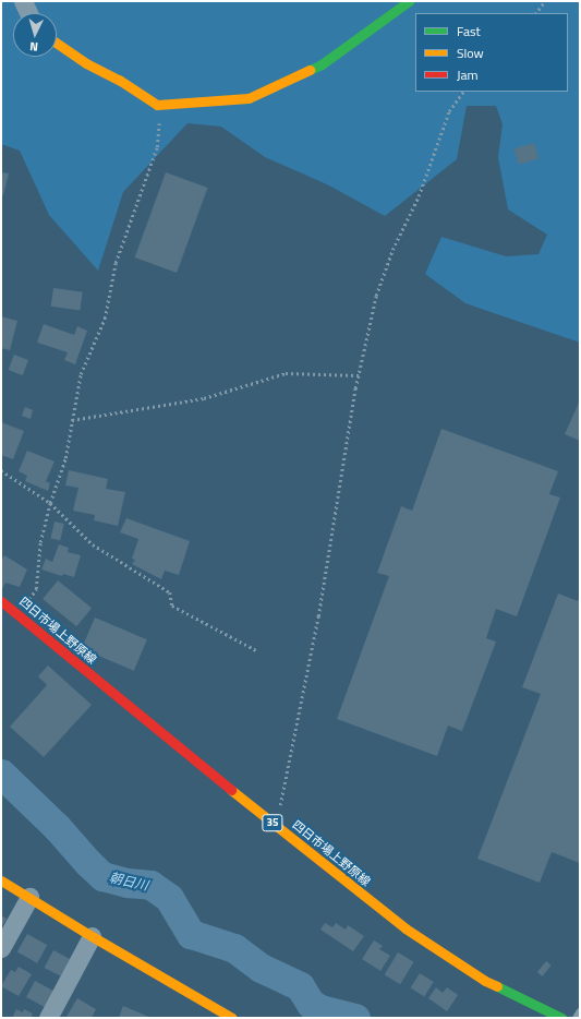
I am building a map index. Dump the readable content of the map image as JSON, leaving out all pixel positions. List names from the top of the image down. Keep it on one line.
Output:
{"streets":{"main road":["四日市場上野原線","35"]},"water":["朝日川"],"legend":["Fast","Slow","Jam"],"north":"bottom"}
